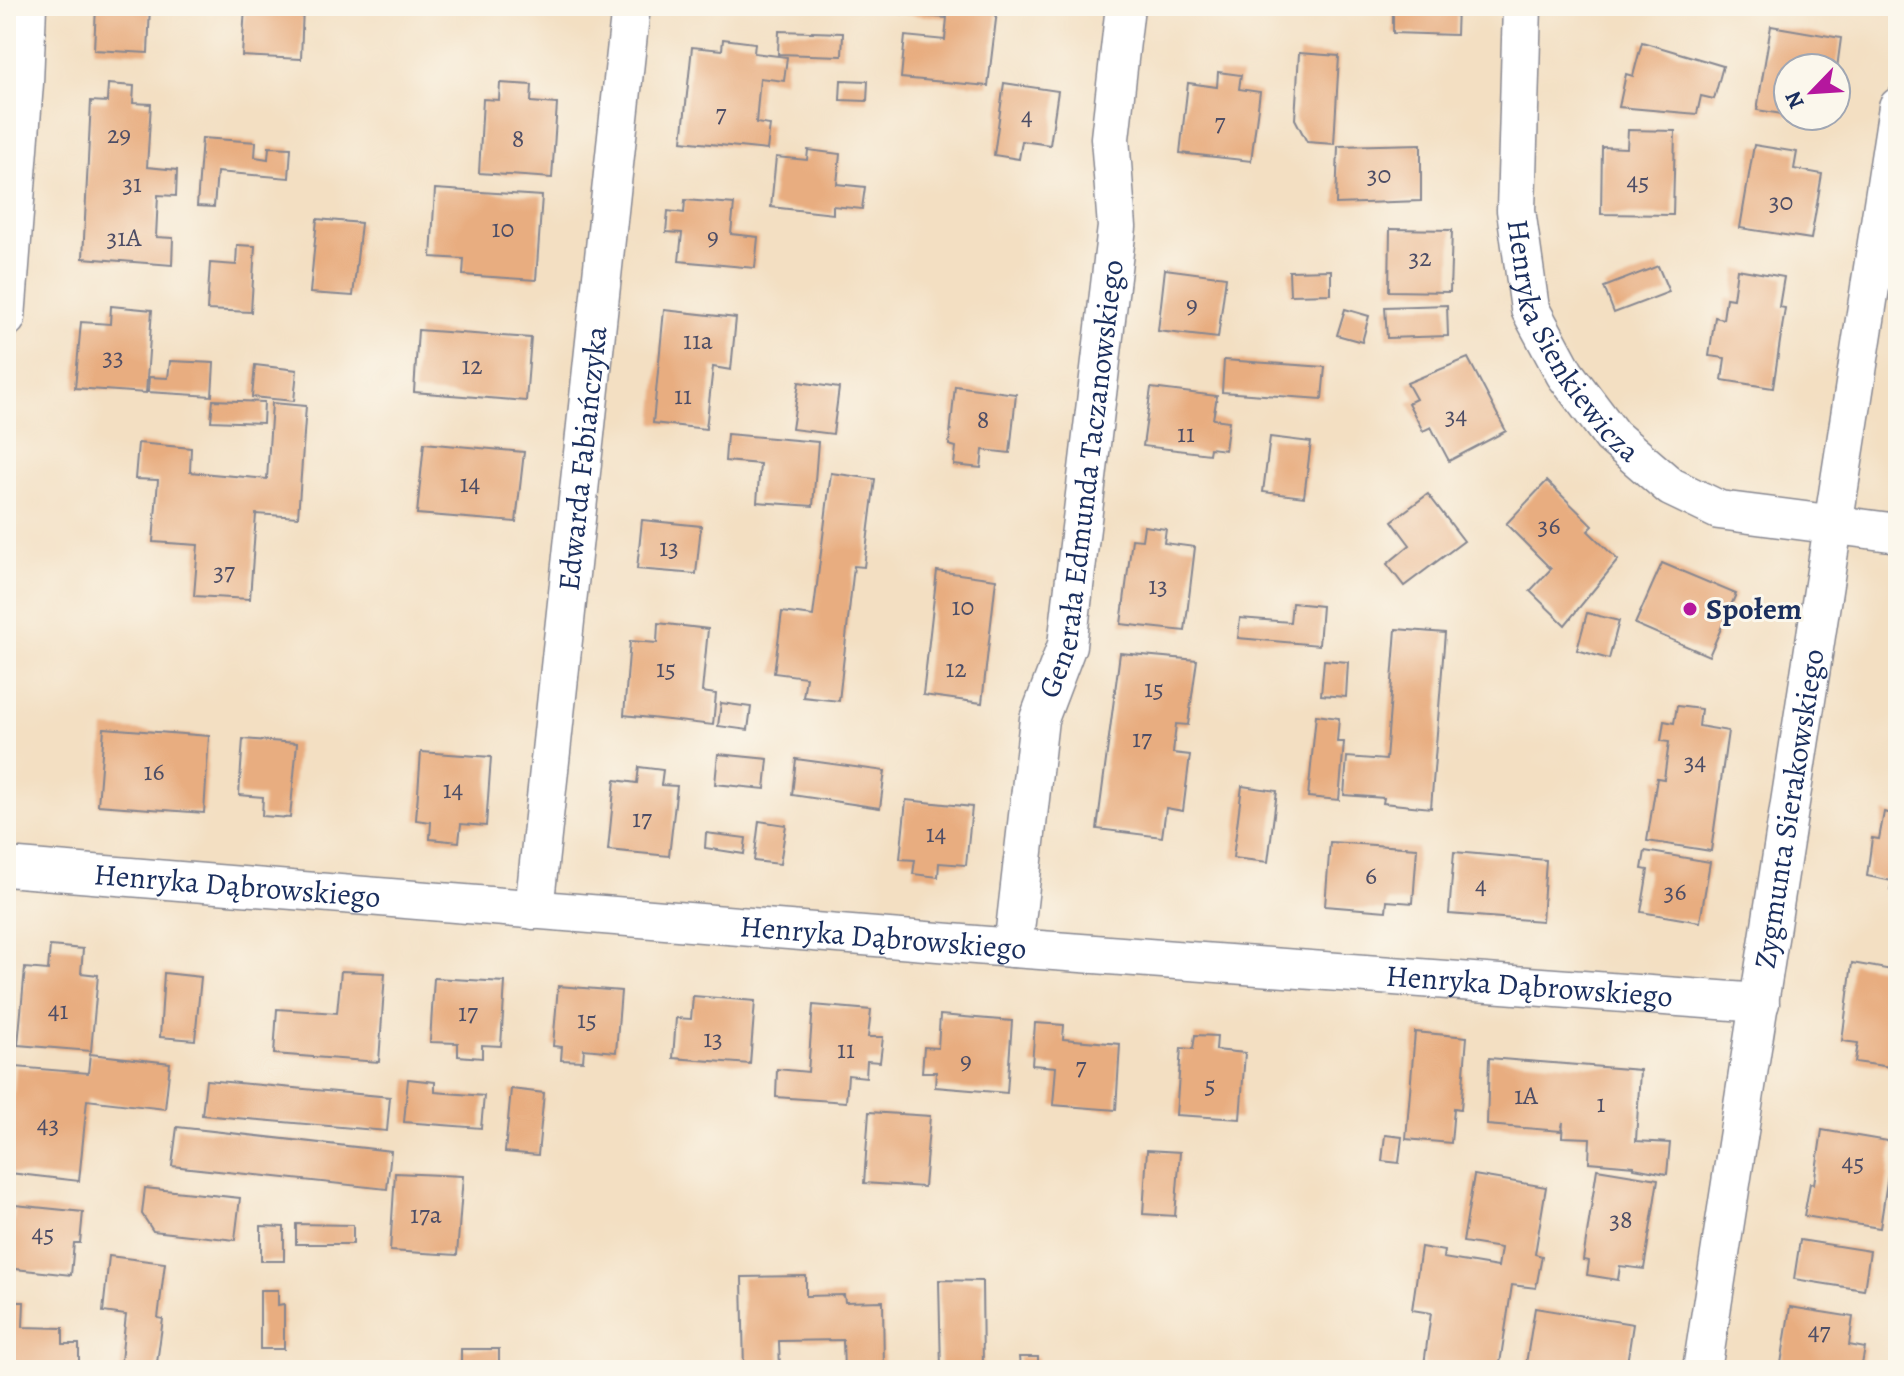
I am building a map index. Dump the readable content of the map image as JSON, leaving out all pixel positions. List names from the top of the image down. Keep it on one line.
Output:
{"streets":{"street":["Henryka Sienkiewicza","Edwarda Fabiańczyka","Generała Edmunda Taczanowskiego","Zygmunta Sierakowskiego","Henryka Dąbrowskiego"]},"crossings":[["Henryka Sienkiewicza","Zygmunta Sierakowskiego"],["Edwarda Fabiańczyka","Henryka Dąbrowskiego"],["Generała Edmunda Taczanowskiego","Henryka Dąbrowskiego"],["Zygmunta Sierakowskiego","Henryka Dąbrowskiego"]],"places":["Społem"],"house_numbers":["7","4","7","29","8","30","45","31","30","10","9","31A","32","9","11a","33","12","11","34","8","11","14","36","13","37","13","10","15","12","15","17","34","16","14","17","14","6","4","36","41","17","15","13","11","9","7","5","1A","1","43","45","17a","38","45","47"],"north":"bottom left"}
